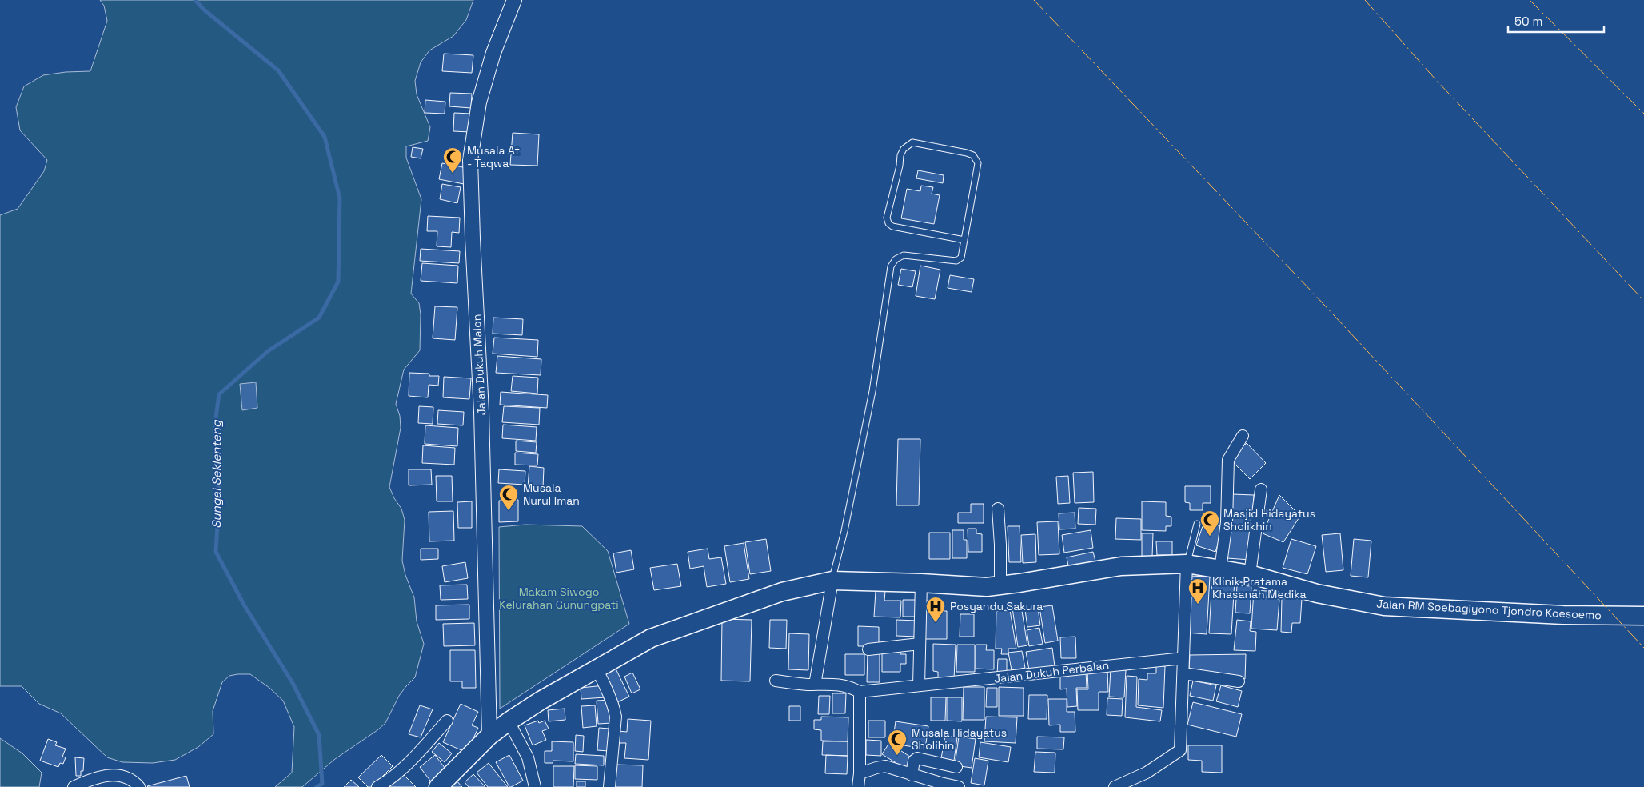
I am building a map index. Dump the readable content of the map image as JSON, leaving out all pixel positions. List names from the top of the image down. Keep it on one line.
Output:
{"streets":{"main road":["Jalan RM Soebagiyono Tjondro Koesoemo"],"street":["Jalan Dukuh Malon","Jalan Dukuh Perbalan"]},"crossings":[["Jalan Dukuh Malon","Jalan RM Soebagiyono Tjondro Koesoemo"]],"water":["Sungai Seklenteng"],"parks":["Makam Siwogo Kelurahan Gunungpati"],"places":{"mosque":["Musala At - Taqwa","Musala Nurul Iman","Masjid Hidayatus Sholikhin","Musala Hidayatus Sholihin"],"hospital":["Klinik Pratama Khasanah Medika","Posyandu Sakura"]},"scale_bar":"50 m"}
